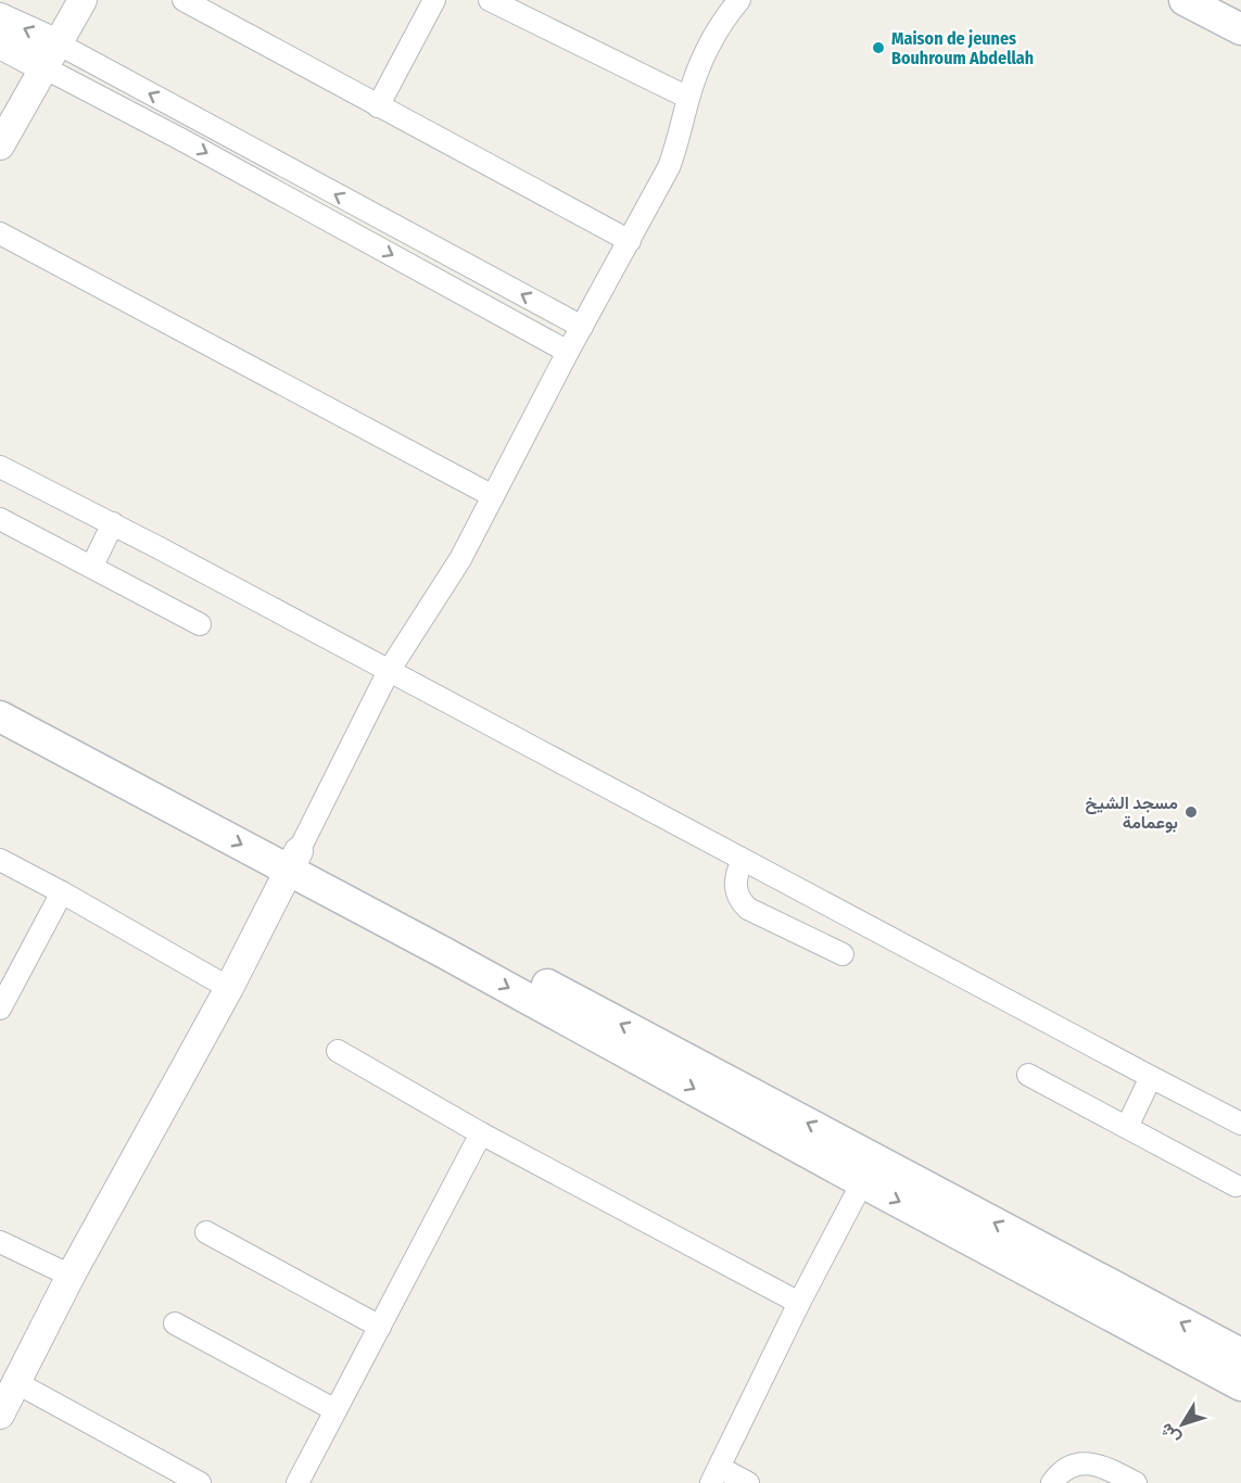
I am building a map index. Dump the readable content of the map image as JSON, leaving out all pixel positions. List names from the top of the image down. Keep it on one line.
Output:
{"places":["Maison de jeunes Bouhroum Abdellah","مسجد الشيخ بوعمامة"],"north":"bottom left"}
